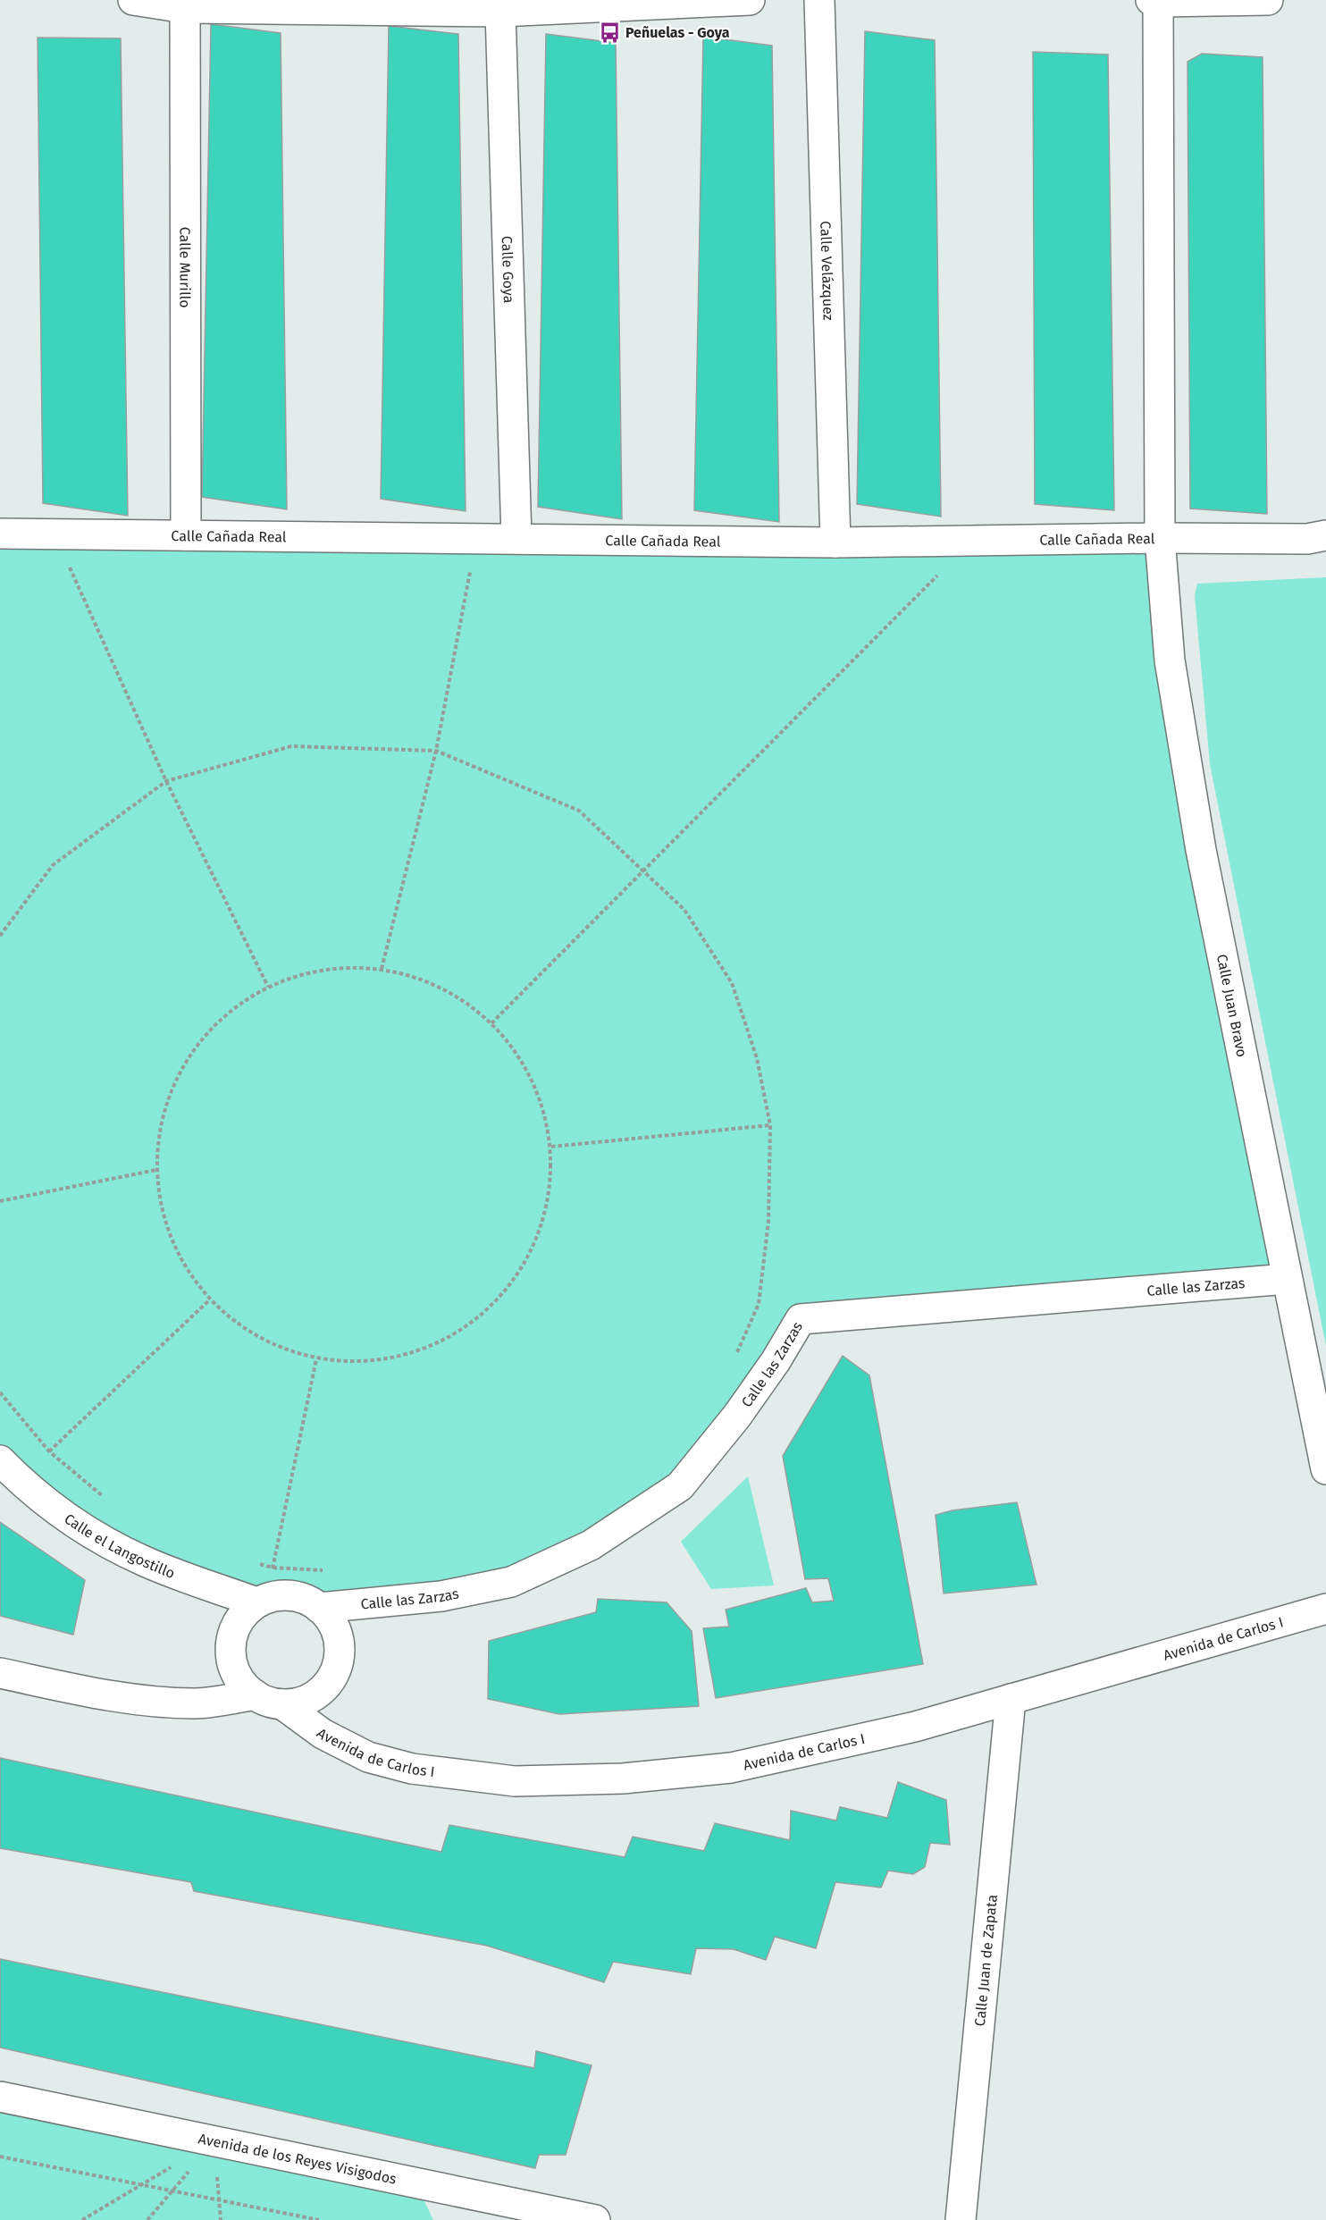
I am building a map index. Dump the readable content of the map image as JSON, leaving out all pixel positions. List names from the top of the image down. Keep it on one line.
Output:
{"streets":{"street":["Calle Murillo","Calle Goya","Calle Velázquez","Calle Cañada Real","Calle Juan Bravo","Calle las Zarzas","Calle el Langostillo","Avenida de Carlos I","Calle Juan de Zapata","Avenida de los Reyes Visigodos"]},"crossings":[["Calle Murillo","Calle Cañada Real"],["Calle Goya","Calle Cañada Real"],["Calle Velázquez","Calle Cañada Real"],["Calle Cañada Real","Calle Juan Bravo"],["Calle Juan Bravo","Calle las Zarzas"],["Calle las Zarzas","Calle el Langostillo"],["Calle las Zarzas","Avenida de Carlos I"],["Calle el Langostillo","Avenida de Carlos I"],["Avenida de Carlos I","Calle Juan de Zapata"]],"places":{"bus stop":["Peñuelas - Goya"]}}
